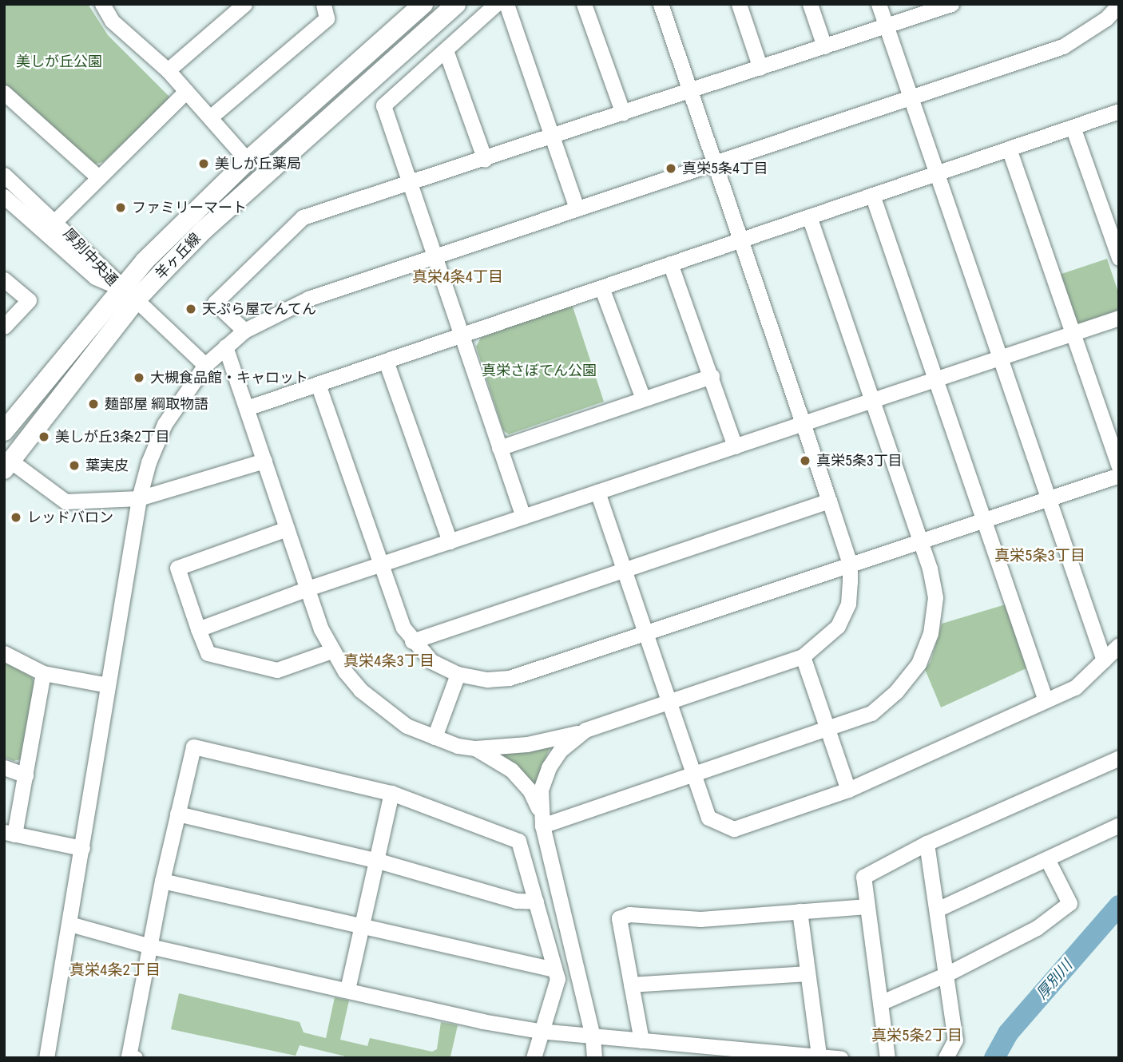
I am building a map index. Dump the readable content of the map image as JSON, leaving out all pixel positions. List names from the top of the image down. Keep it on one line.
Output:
{"streets":{"main road":["羊ヶ丘線"],"street":["厚別中央通"]},"crossings":[["羊ヶ丘線","厚別中央通"]],"districts":["真栄4条4丁目","真栄5条3丁目","真栄4条3丁目","真栄4条2丁目","真栄5条2丁目"],"water":["厚別川"],"parks":["美しが丘公園","真栄さぼてん公園"],"places":["美しが丘薬局","真栄5条4丁目","ファミリーマート","天ぷら屋てんてん","大槻食品館・キャロット","麺部屋 綱取物語","美しが丘3条2丁目","真栄5条3丁目","葉実皮","レッドバロン"]}
